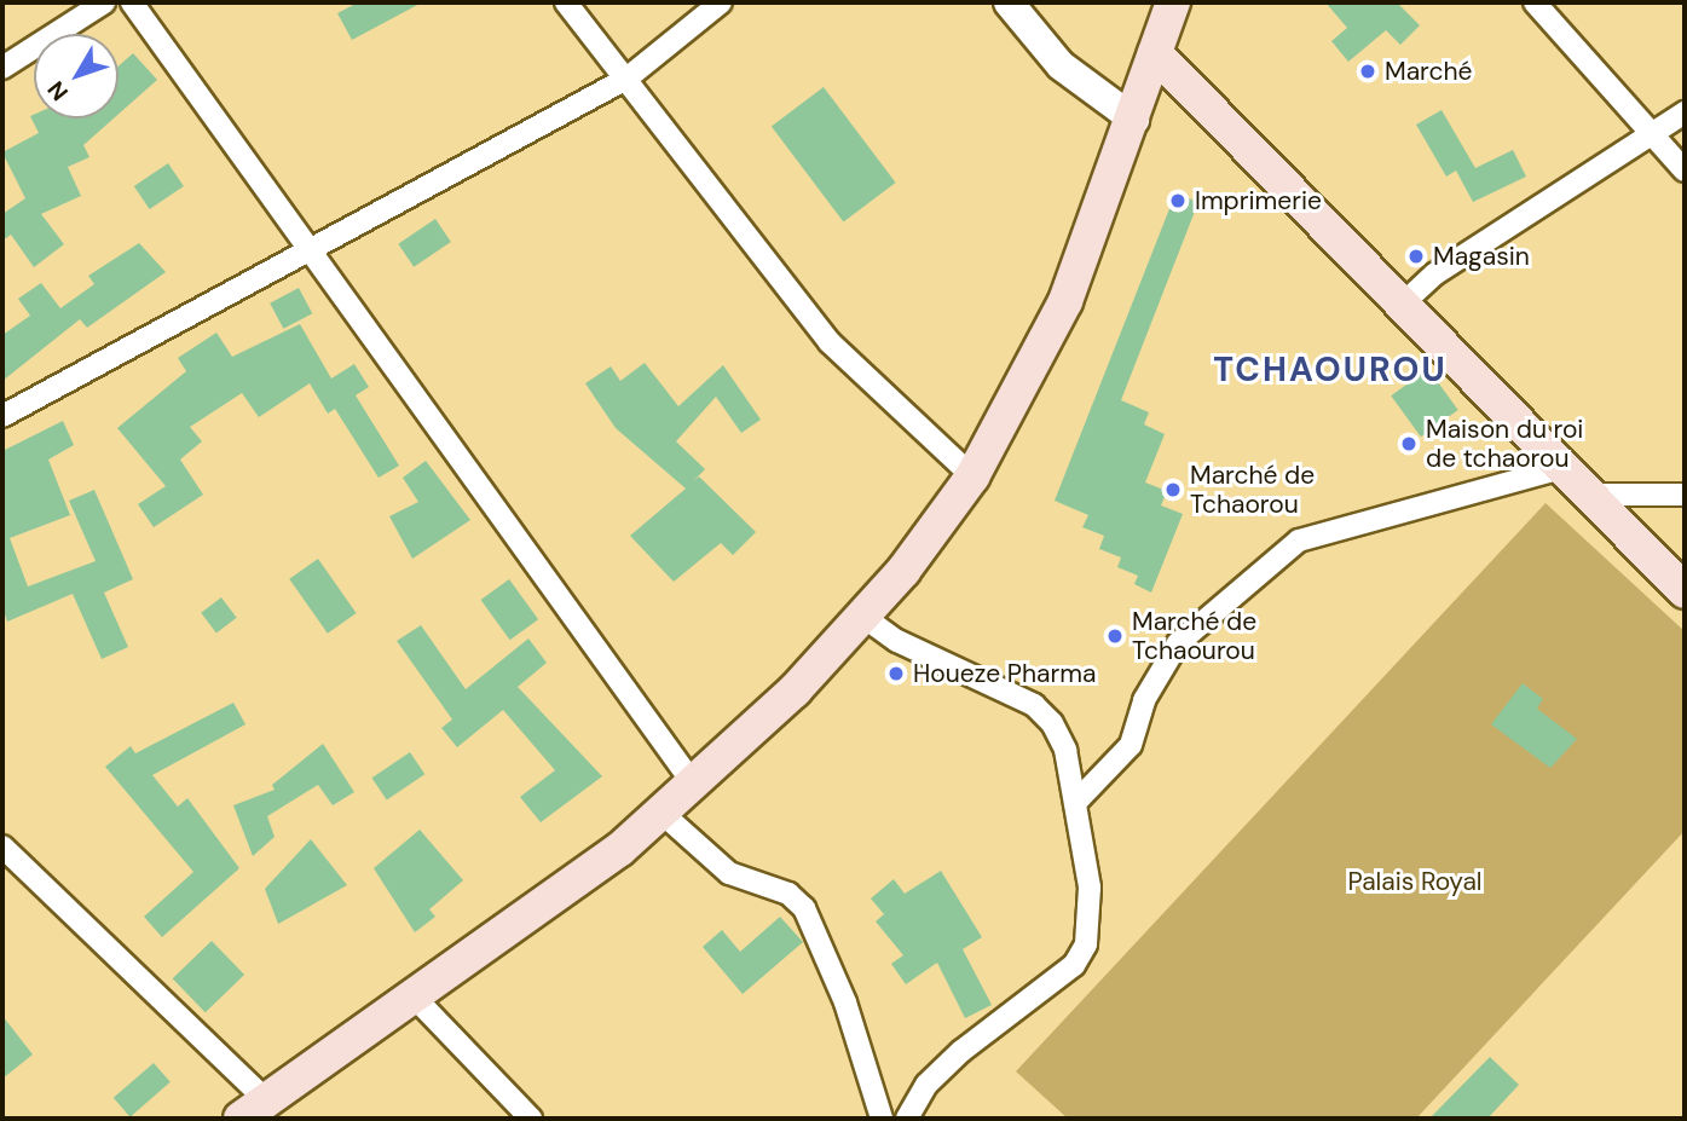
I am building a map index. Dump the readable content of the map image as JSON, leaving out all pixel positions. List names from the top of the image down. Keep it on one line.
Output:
{"districts":["TCHAOUROU"],"parks":["Palais Royal"],"places":["Marché","Imprimerie","Magasin","Maison du roi de tchaorou","Marché de Tchaorou","Marché de Tchaourou","Houeze Pharma"],"north":"bottom left"}
